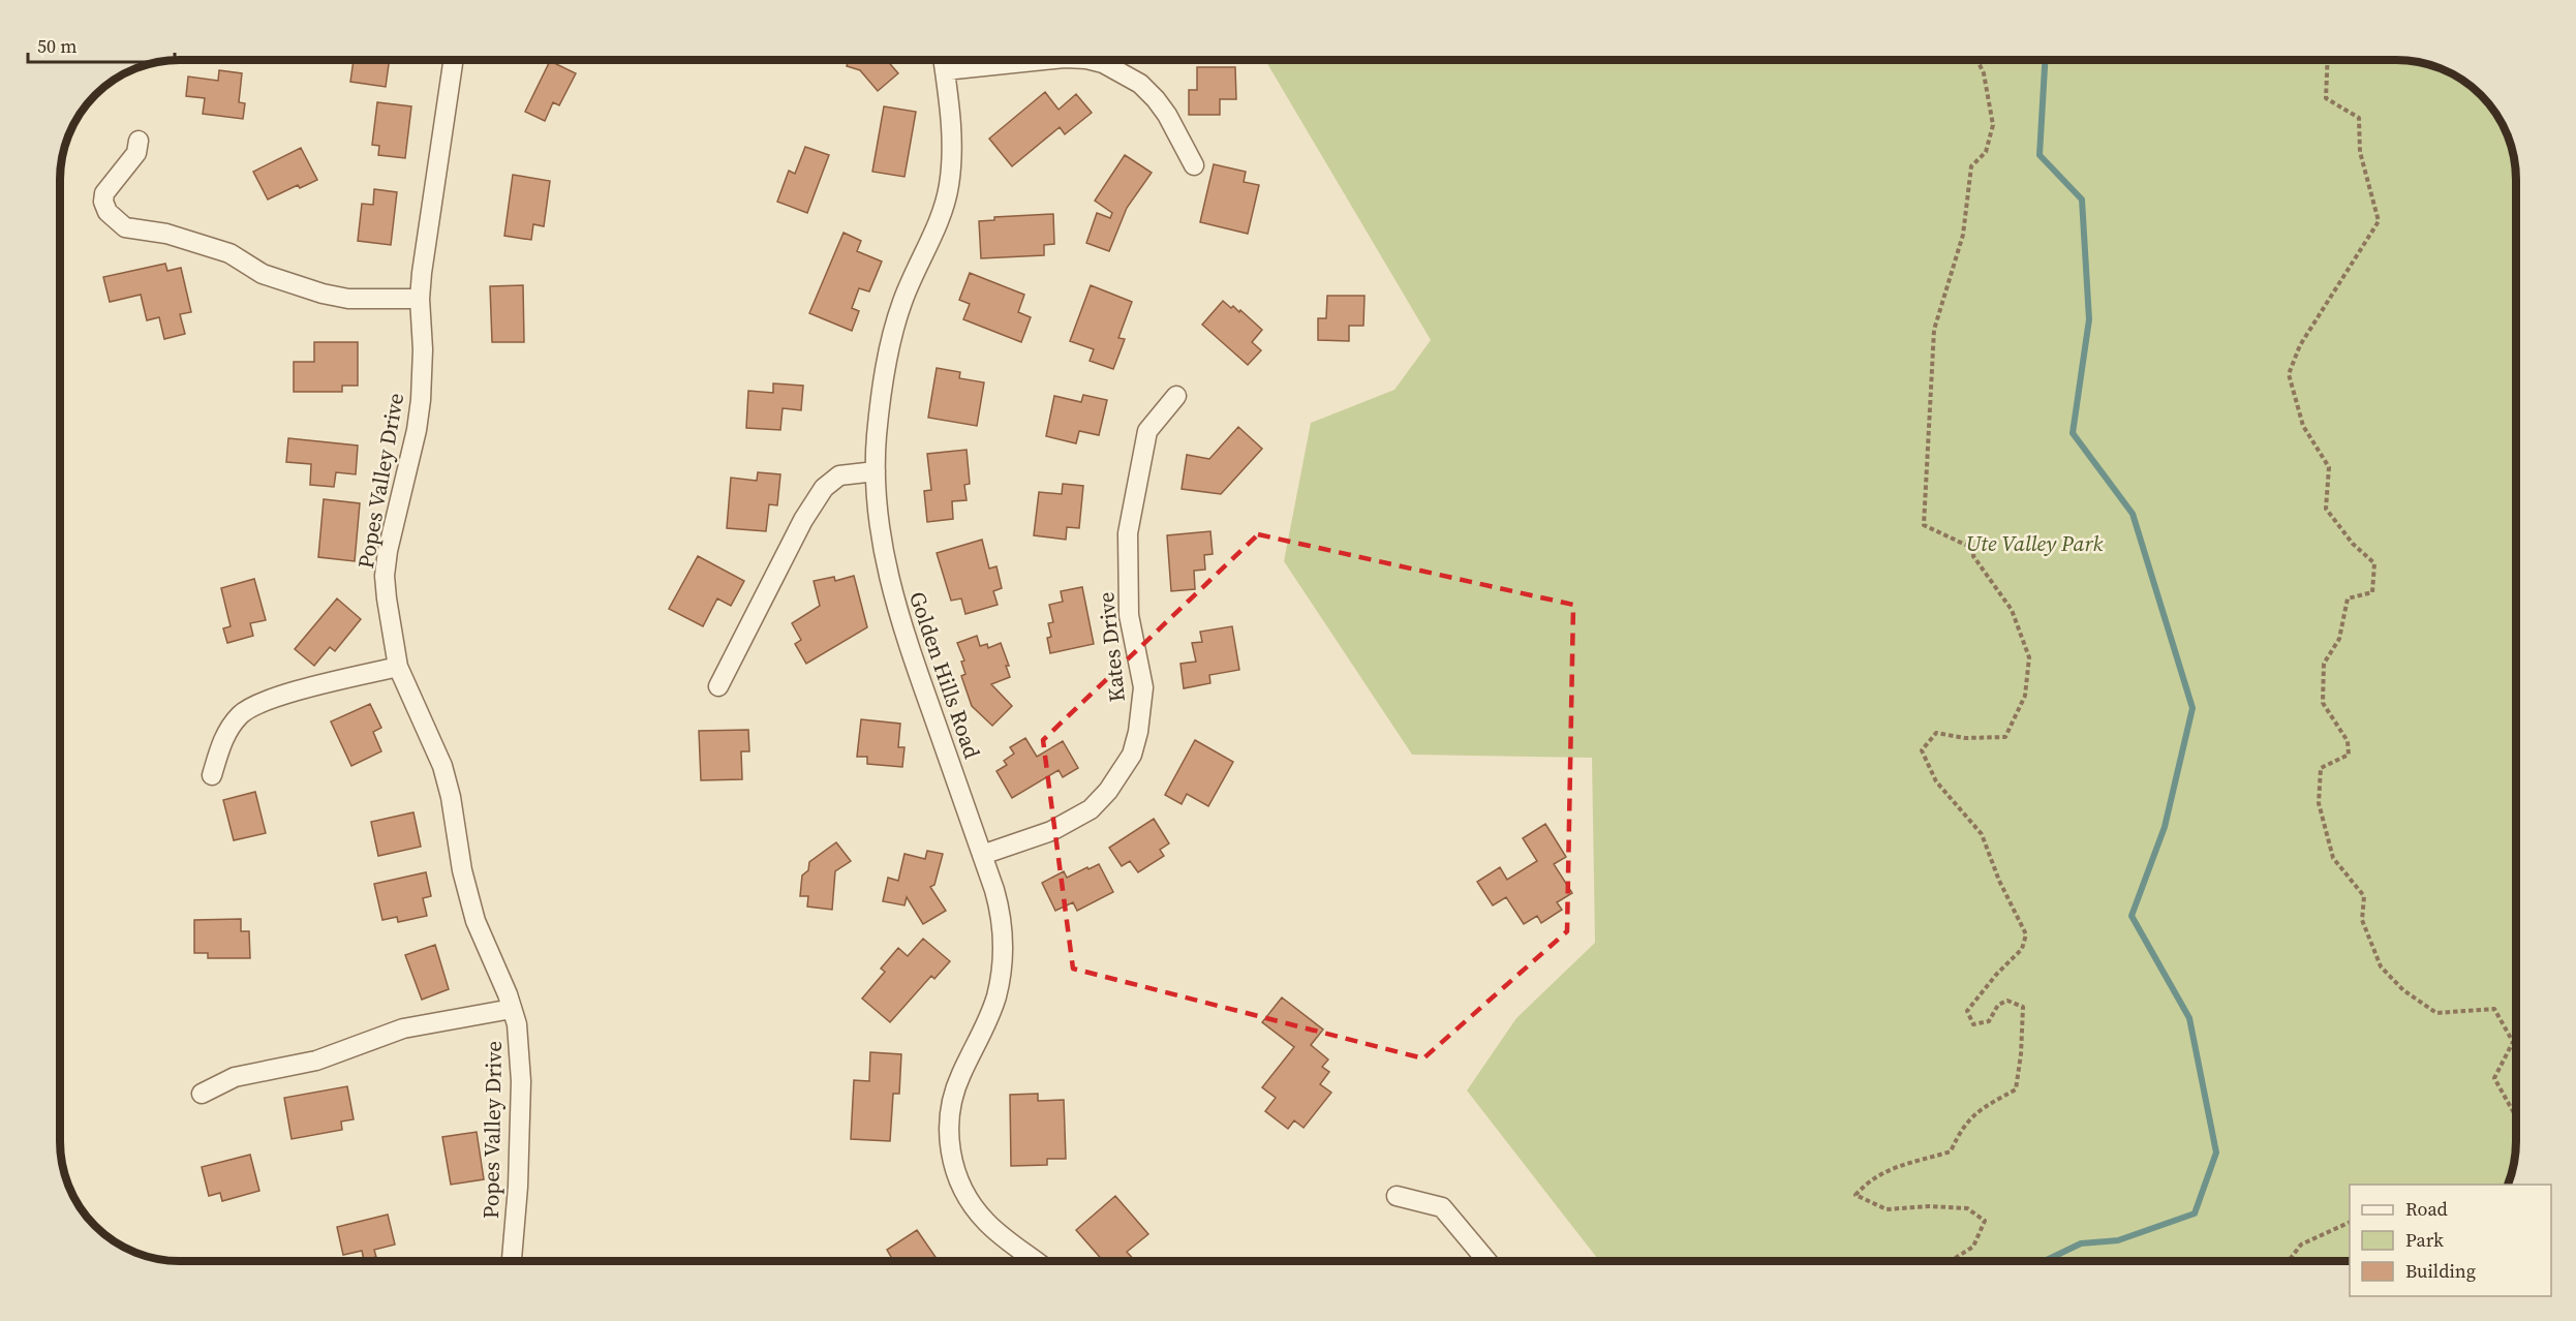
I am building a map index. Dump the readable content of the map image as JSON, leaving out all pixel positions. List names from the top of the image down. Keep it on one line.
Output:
{"streets":{"street":["Popes Valley Drive","Kates Drive","Golden Hills Road"]},"crossings":[["Kates Drive","Golden Hills Road"]],"parks":["Ute Valley Park"],"legend":["Road","Park","Building"],"scale_bar":"50 m"}
